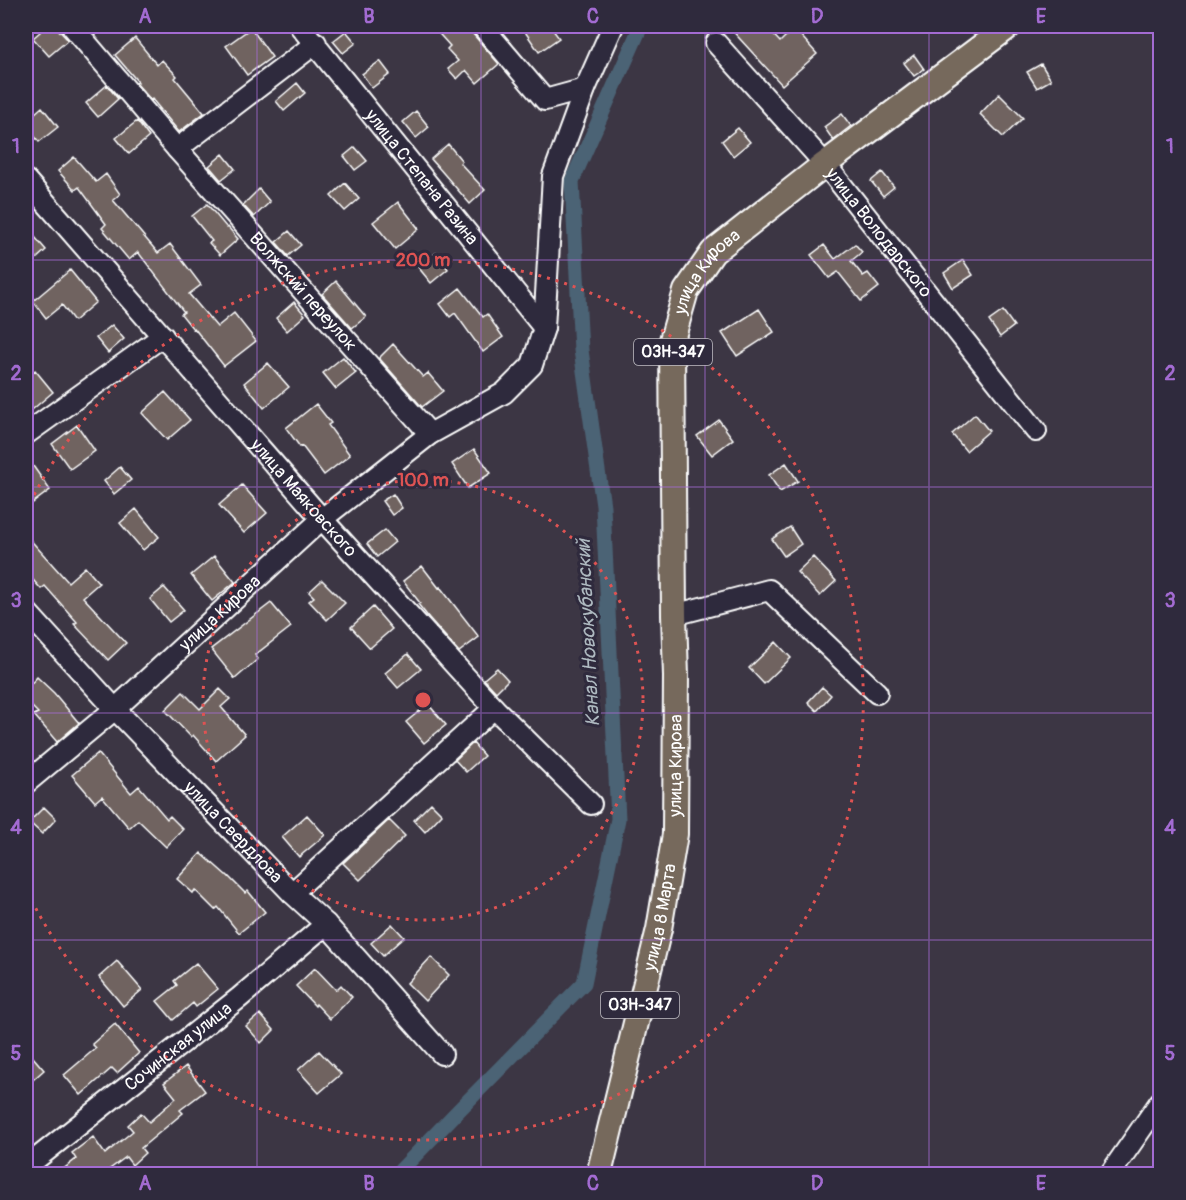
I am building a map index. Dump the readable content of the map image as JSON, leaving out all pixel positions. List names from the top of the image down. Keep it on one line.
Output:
{"streets":{"main road":["улица Кирова","03Н-347","улица 8 Марта"],"street":["улица Степана Разина","улица Володарского","Волжский переулок","улица Маяковского","улица Свердлова","Сочинская улица"]},"crossings":[["улица Степана Разина","улица Кирова"],["улица Володарского","улица Кирова"],["улица Кирова","Волжский переулок"],["улица Кирова","улица Маяковского"],["улица Кирова","улица Свердлова"],["улица Кирова","улица 8 Марта"],["улица Свердлова","Сочинская улица"]],"water":["Канал Новокубанский"],"grid":{"columns":["A","B","C","D","E"],"rows":["1","2","3","4","5"]},"rings":["200 m","100 m"]}
